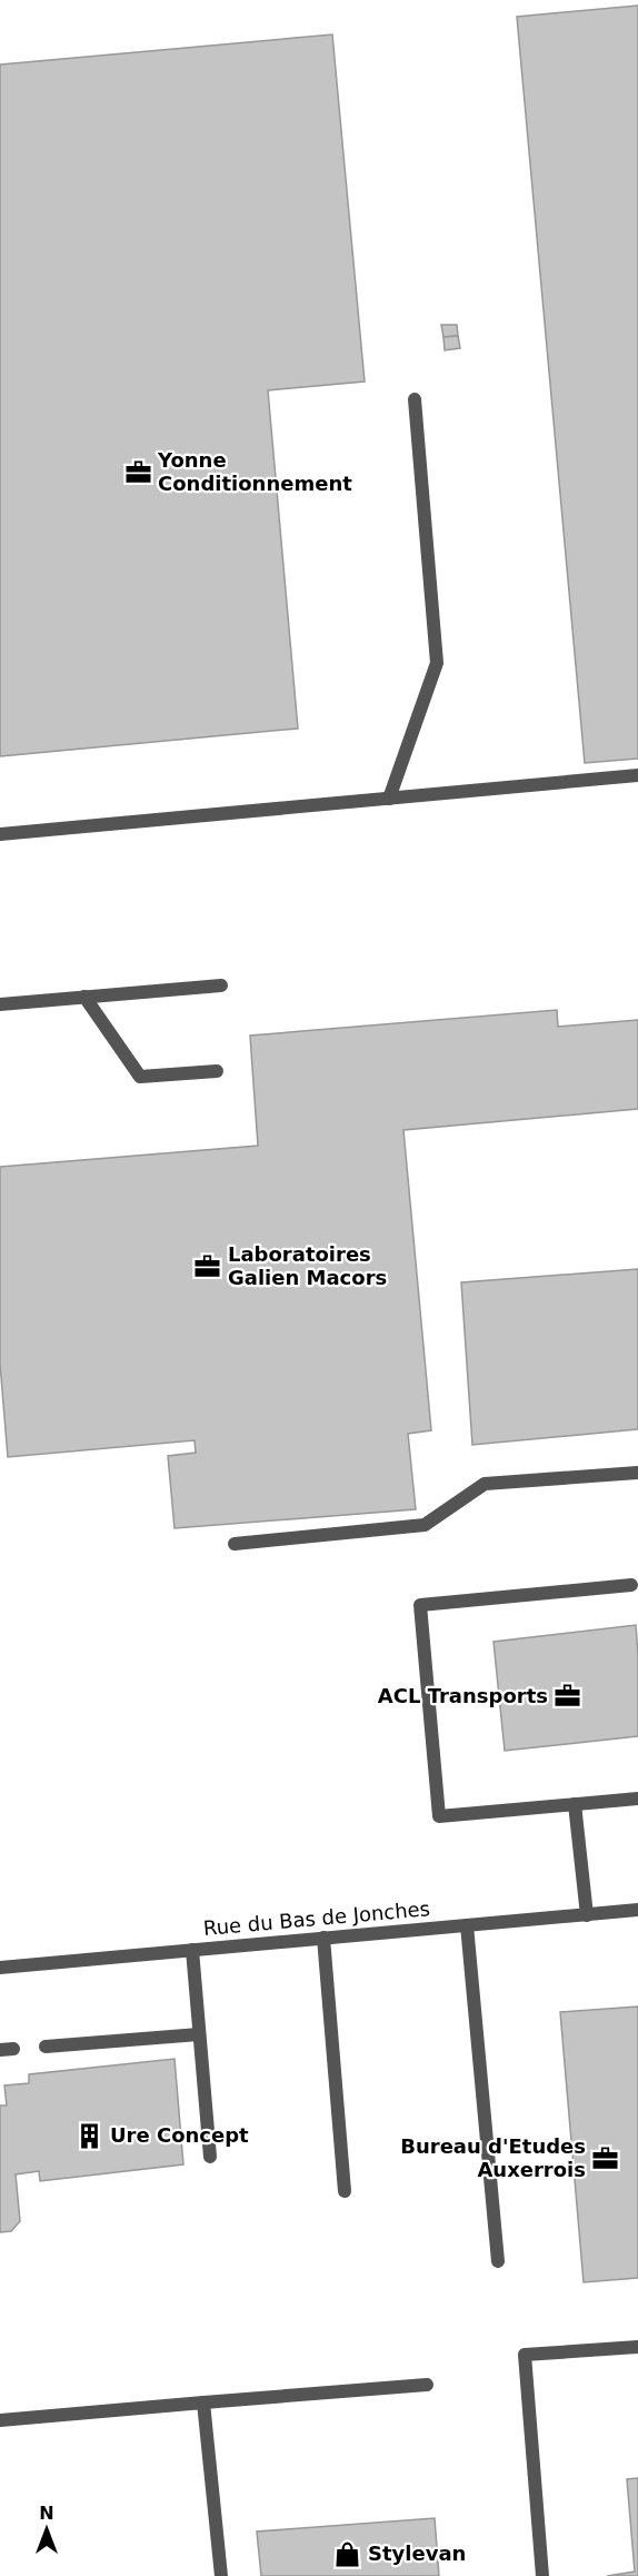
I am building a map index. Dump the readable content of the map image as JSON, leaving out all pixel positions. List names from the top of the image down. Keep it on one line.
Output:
{"streets":{"street":["Rue du Bas de Jonches"]},"places":{"office":["Yonne Conditionnement","Laboratoires Galien Macors","ACL Transports","Bureau d'Etudes Auxerrois"],"building":["Ure Concept"],"shop":["Stylevan"]},"north":"top"}
